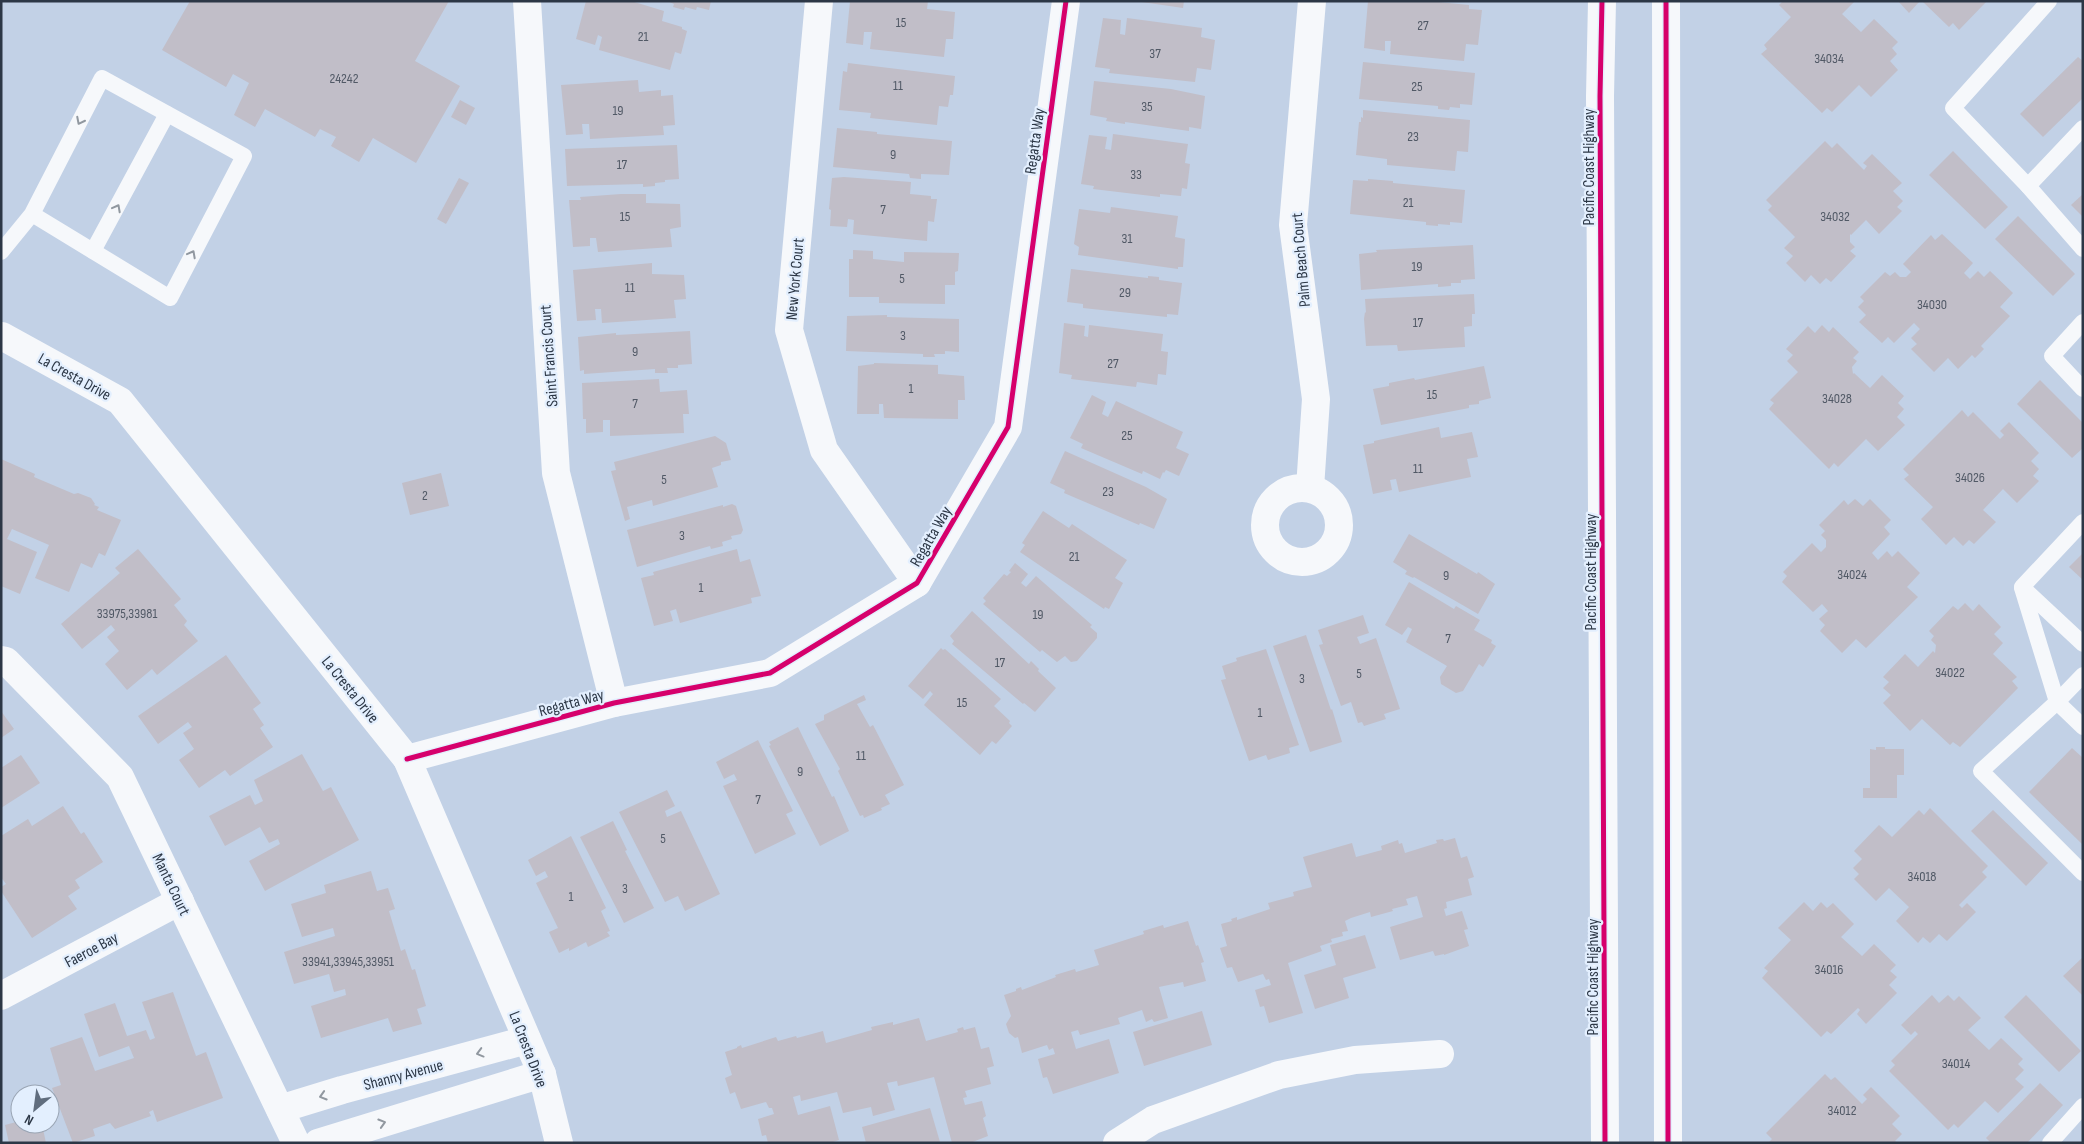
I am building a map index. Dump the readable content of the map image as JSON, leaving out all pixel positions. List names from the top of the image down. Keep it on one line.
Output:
{"streets":{"main road":["Regatta Way","Pacific Coast Highway","Palm Beach Court","New York Court","Saint Francis Court","La Cresta Drive","Manta Court","Faeroe Bay","Shanny Avenue"]},"crossings":[["Regatta Way","New York Court"],["Regatta Way","Saint Francis Court"],["Regatta Way","La Cresta Drive"],["La Cresta Drive","Shanny Avenue"],["Manta Court","Faeroe Bay"],["Manta Court","Shanny Avenue"]],"house_numbers":["15","27","21","37","34034","24242","11","25","35","19","23","9","17","33","21","7","15","34032","31","19","5","11","29","34030","17","3","9","27","1","15","34028","7","25","11","34026","5","23","2","3","21","34024","9","1","33975,33981","19","7","17","34022","5","3","15","1","11","9","7","5","34018","3","1","33941,33945,33951","34016","34014","34012"],"north":"bottom left"}
